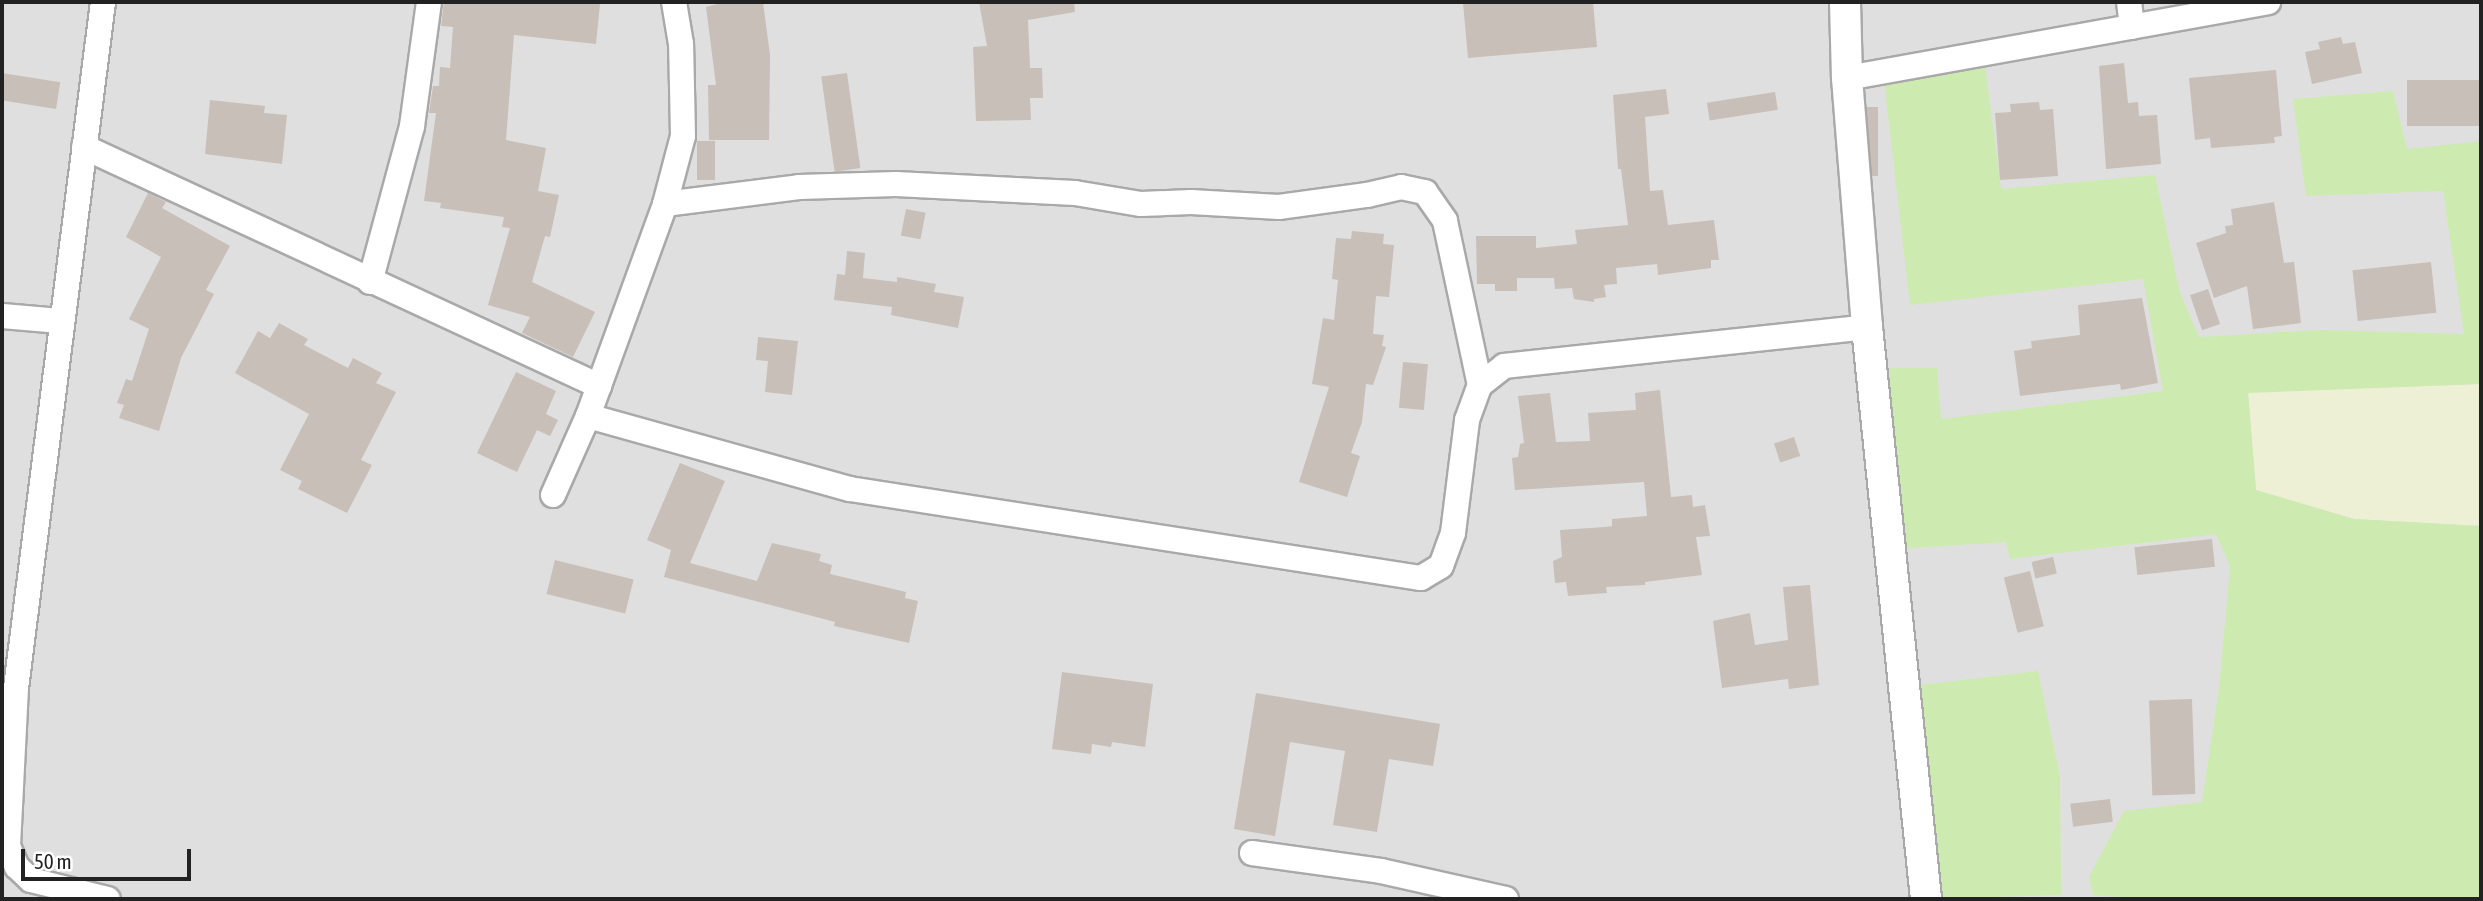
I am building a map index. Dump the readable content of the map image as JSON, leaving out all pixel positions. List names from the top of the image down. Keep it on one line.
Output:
{"scale_bar":"50 m"}
